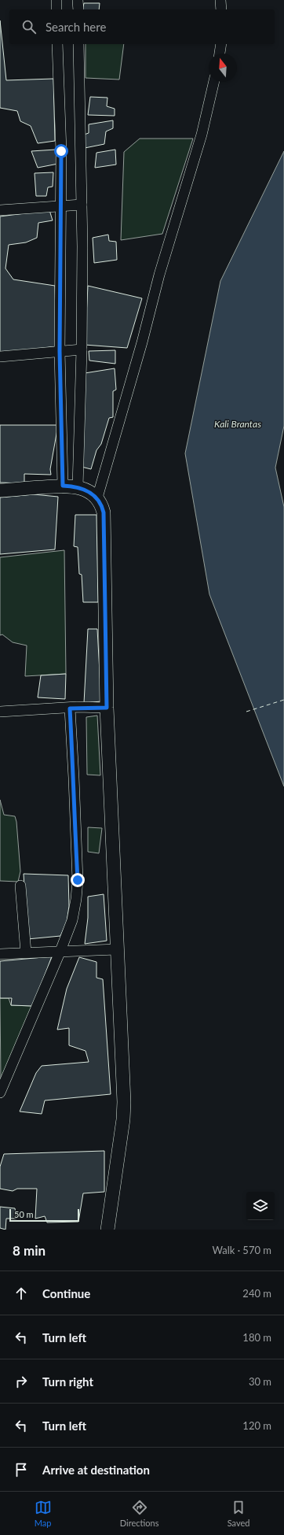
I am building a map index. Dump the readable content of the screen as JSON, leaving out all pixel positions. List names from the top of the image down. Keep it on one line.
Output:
{"water":["Kali Brantas"],"scale_bar":"50 m","north":"top","page":{"search":"Search here","scale":"50 m","heading":["8 min","Walk · 570 m"],"list":[["Continue","240 m"],["Turn left","180 m"],["Turn right","30 m"],["Turn left","120 m"],"Arrive at destination"],"nav":["Map","Directions","Saved"]}}
